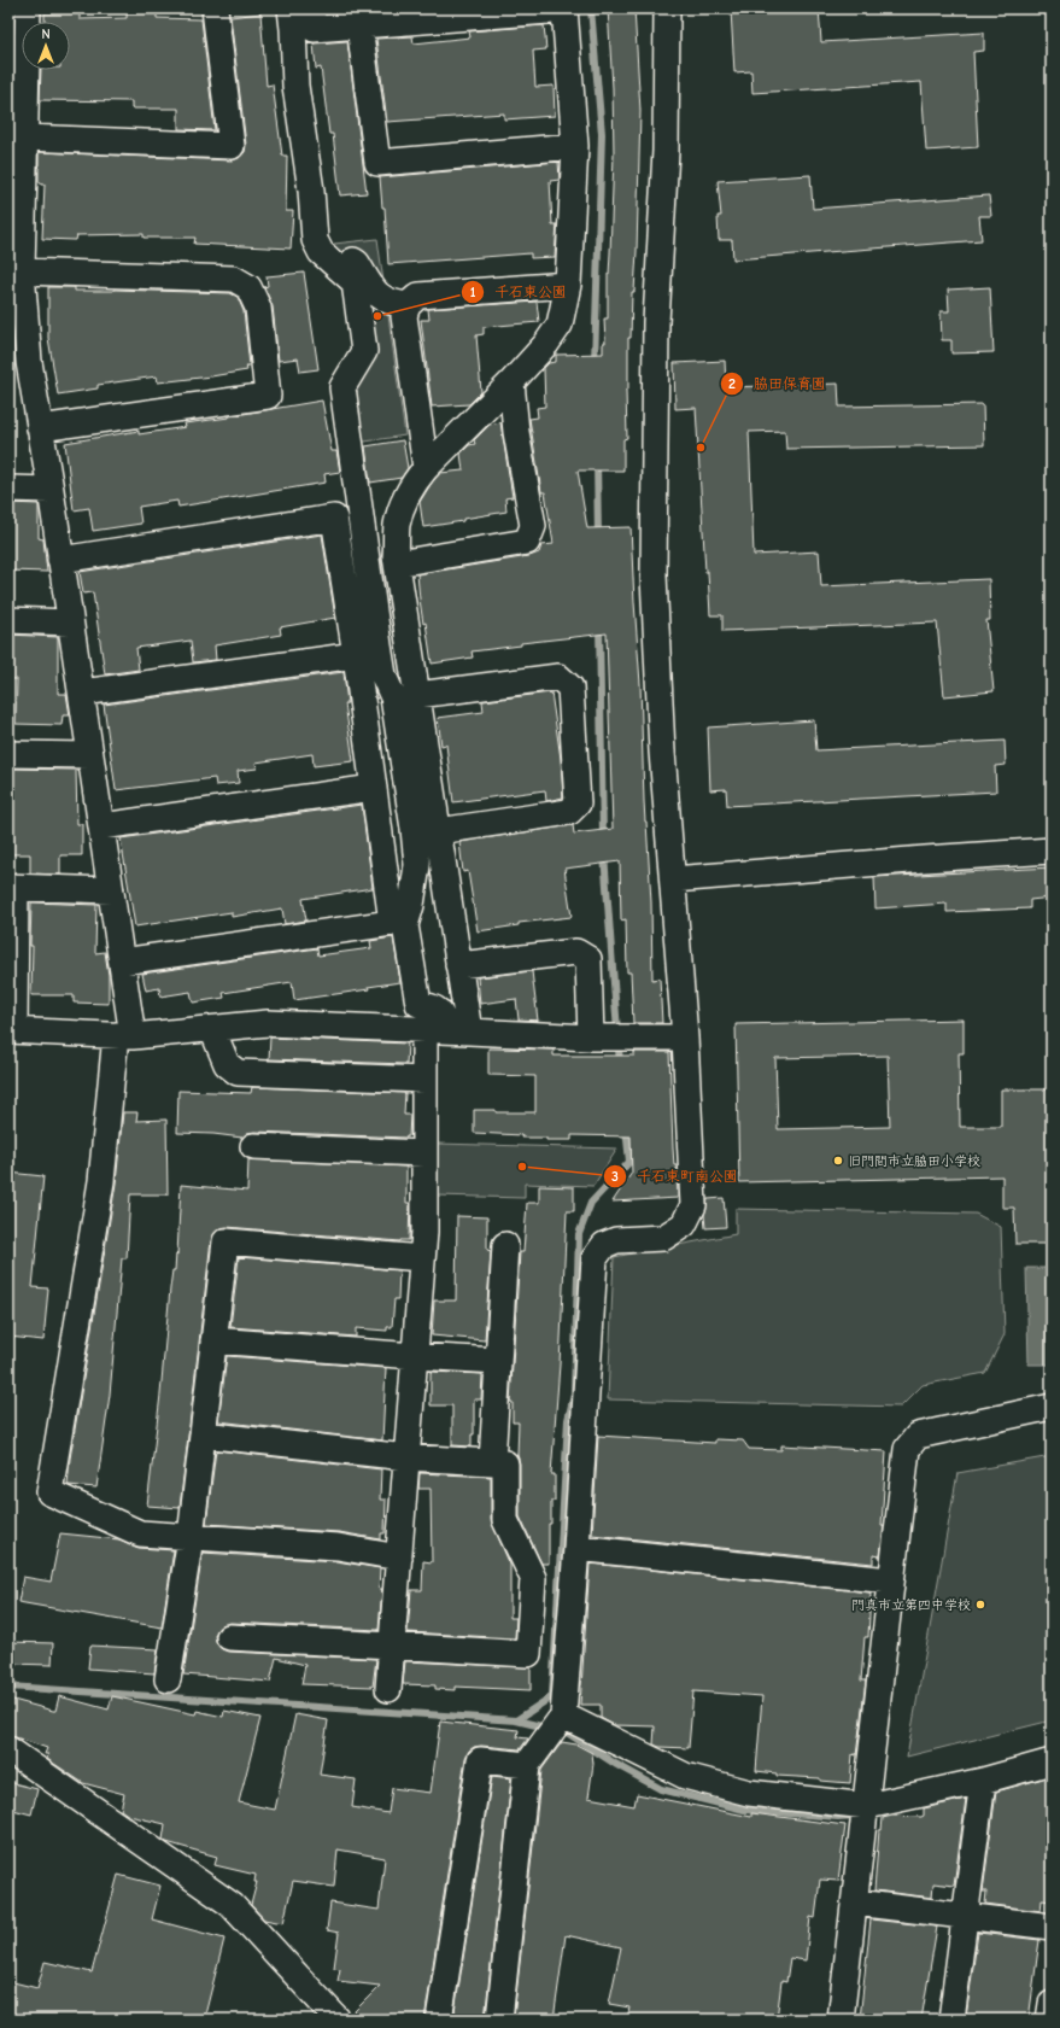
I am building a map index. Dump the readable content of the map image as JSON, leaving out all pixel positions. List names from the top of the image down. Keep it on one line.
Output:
{"places":["千石東公園","脇田保育園","旧門間市立脇田小学校","千石東町南公園","門真市立第四中学校"],"north":"top"}
